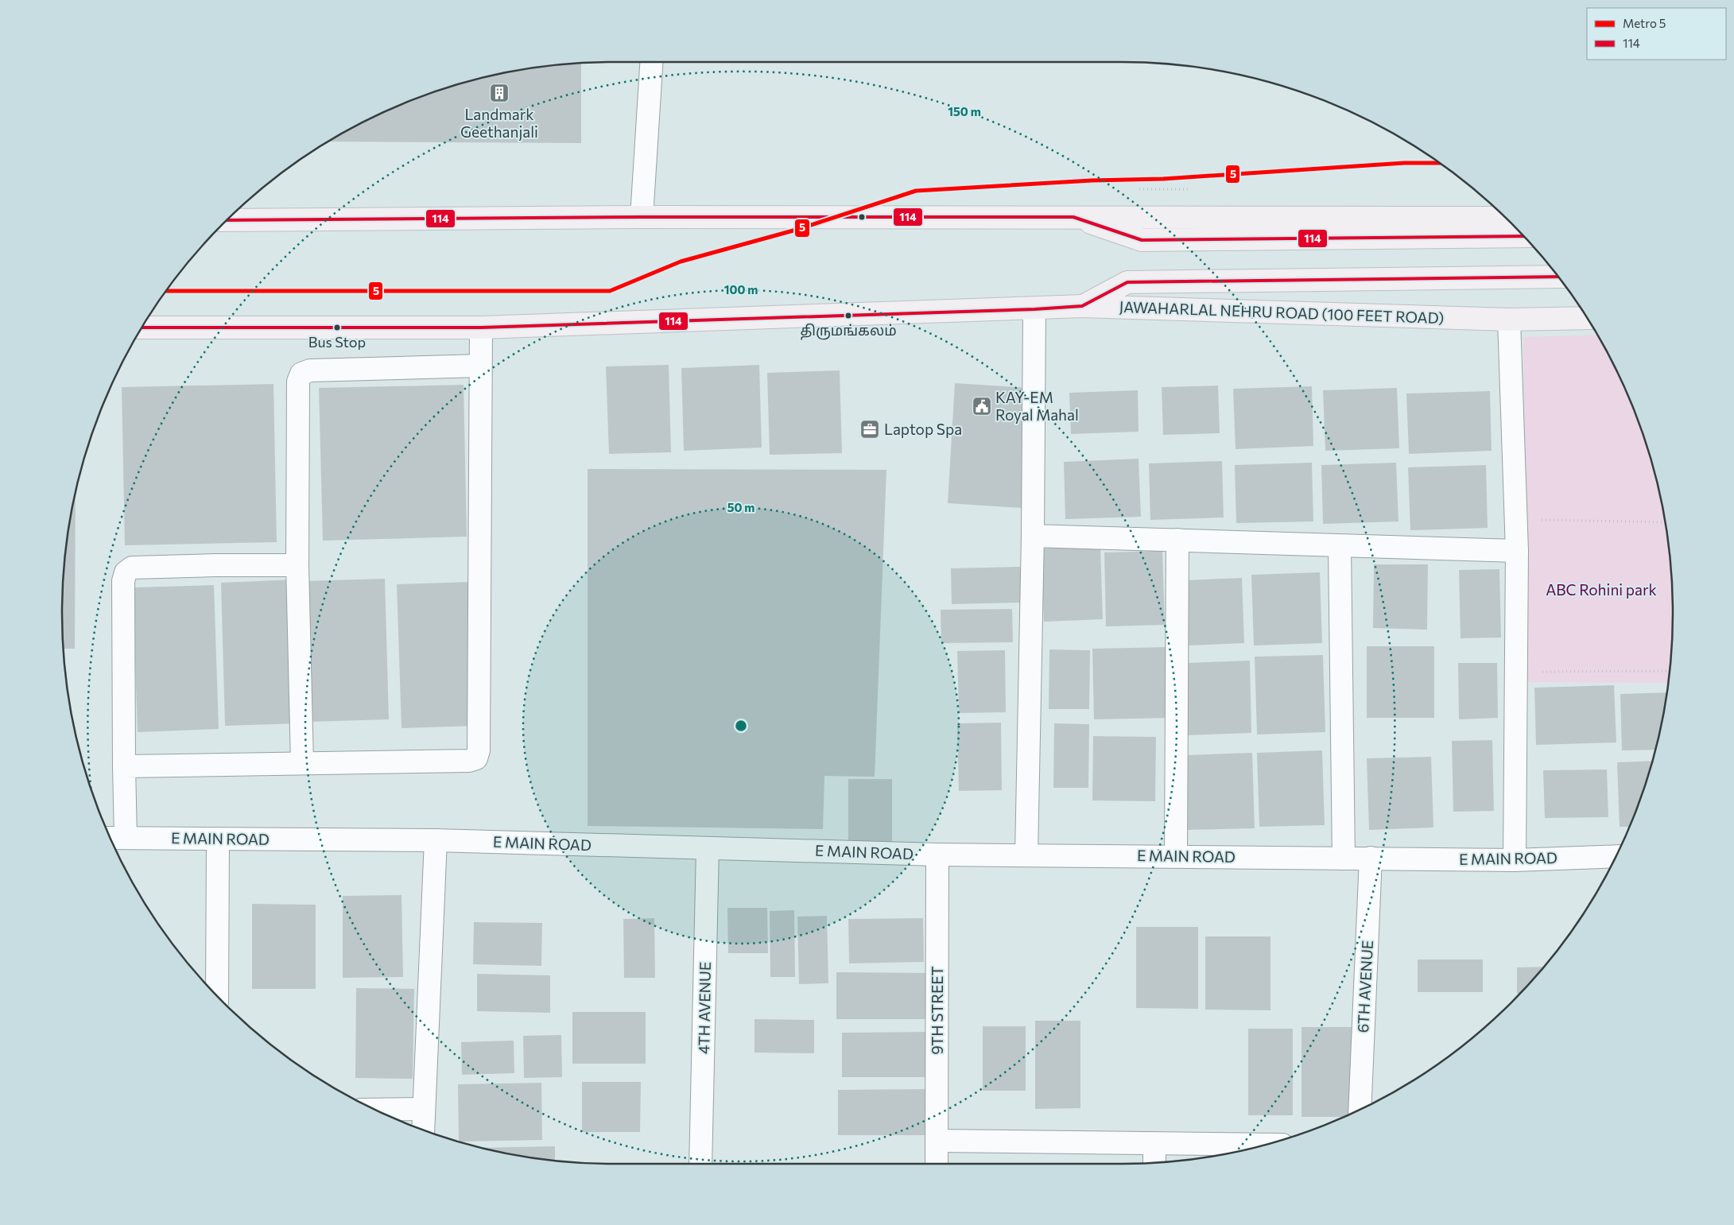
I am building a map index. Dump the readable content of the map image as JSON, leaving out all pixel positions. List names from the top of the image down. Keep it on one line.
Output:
{"streets":{"main road":["JAWAHARLAL NEHRU ROAD (100 FEET ROAD)"],"street":["E MAIN ROAD","6TH AVENUE","4TH AVENUE","9TH STREET"]},"crossings":[["E MAIN ROAD","6TH AVENUE"],["E MAIN ROAD","4TH AVENUE"],["E MAIN ROAD","9TH STREET"]],"parks":["ABC Rohini park"],"places":{"building":["Landmark Geethanjali"],"other":["திருமங்கலம்","Bus Stop"],"public building":["KAY-EM Royal Mahal"],"office":["Laptop Spa"]},"lines":["metro line 5","transit line 114"],"legend":["Metro 5","114"],"rings":["150 m","100 m","50 m"]}
